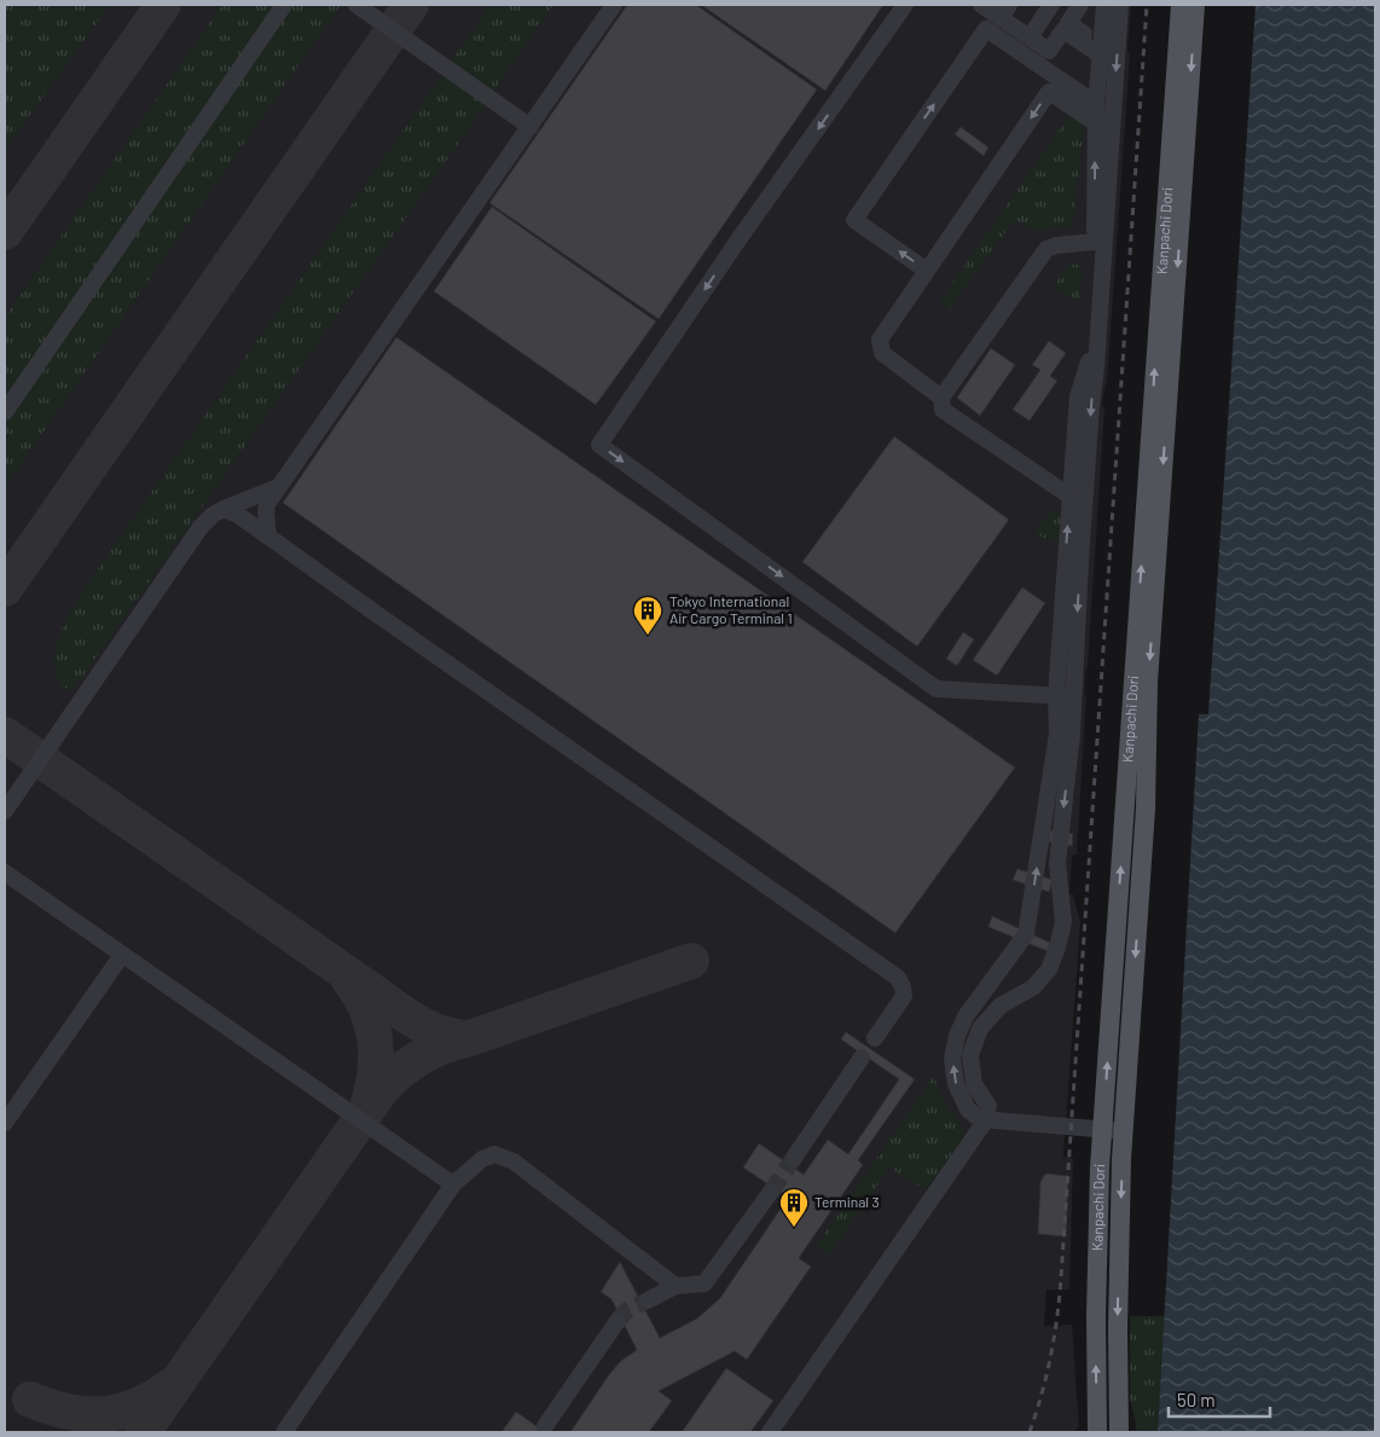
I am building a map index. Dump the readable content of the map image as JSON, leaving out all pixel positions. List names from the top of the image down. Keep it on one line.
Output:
{"streets":{"main road":["Kanpachi Dori"]},"places":{"building":["Tokyo International Air Cargo Terminal 1","Terminal 3"]},"scale_bar":"50 m"}
